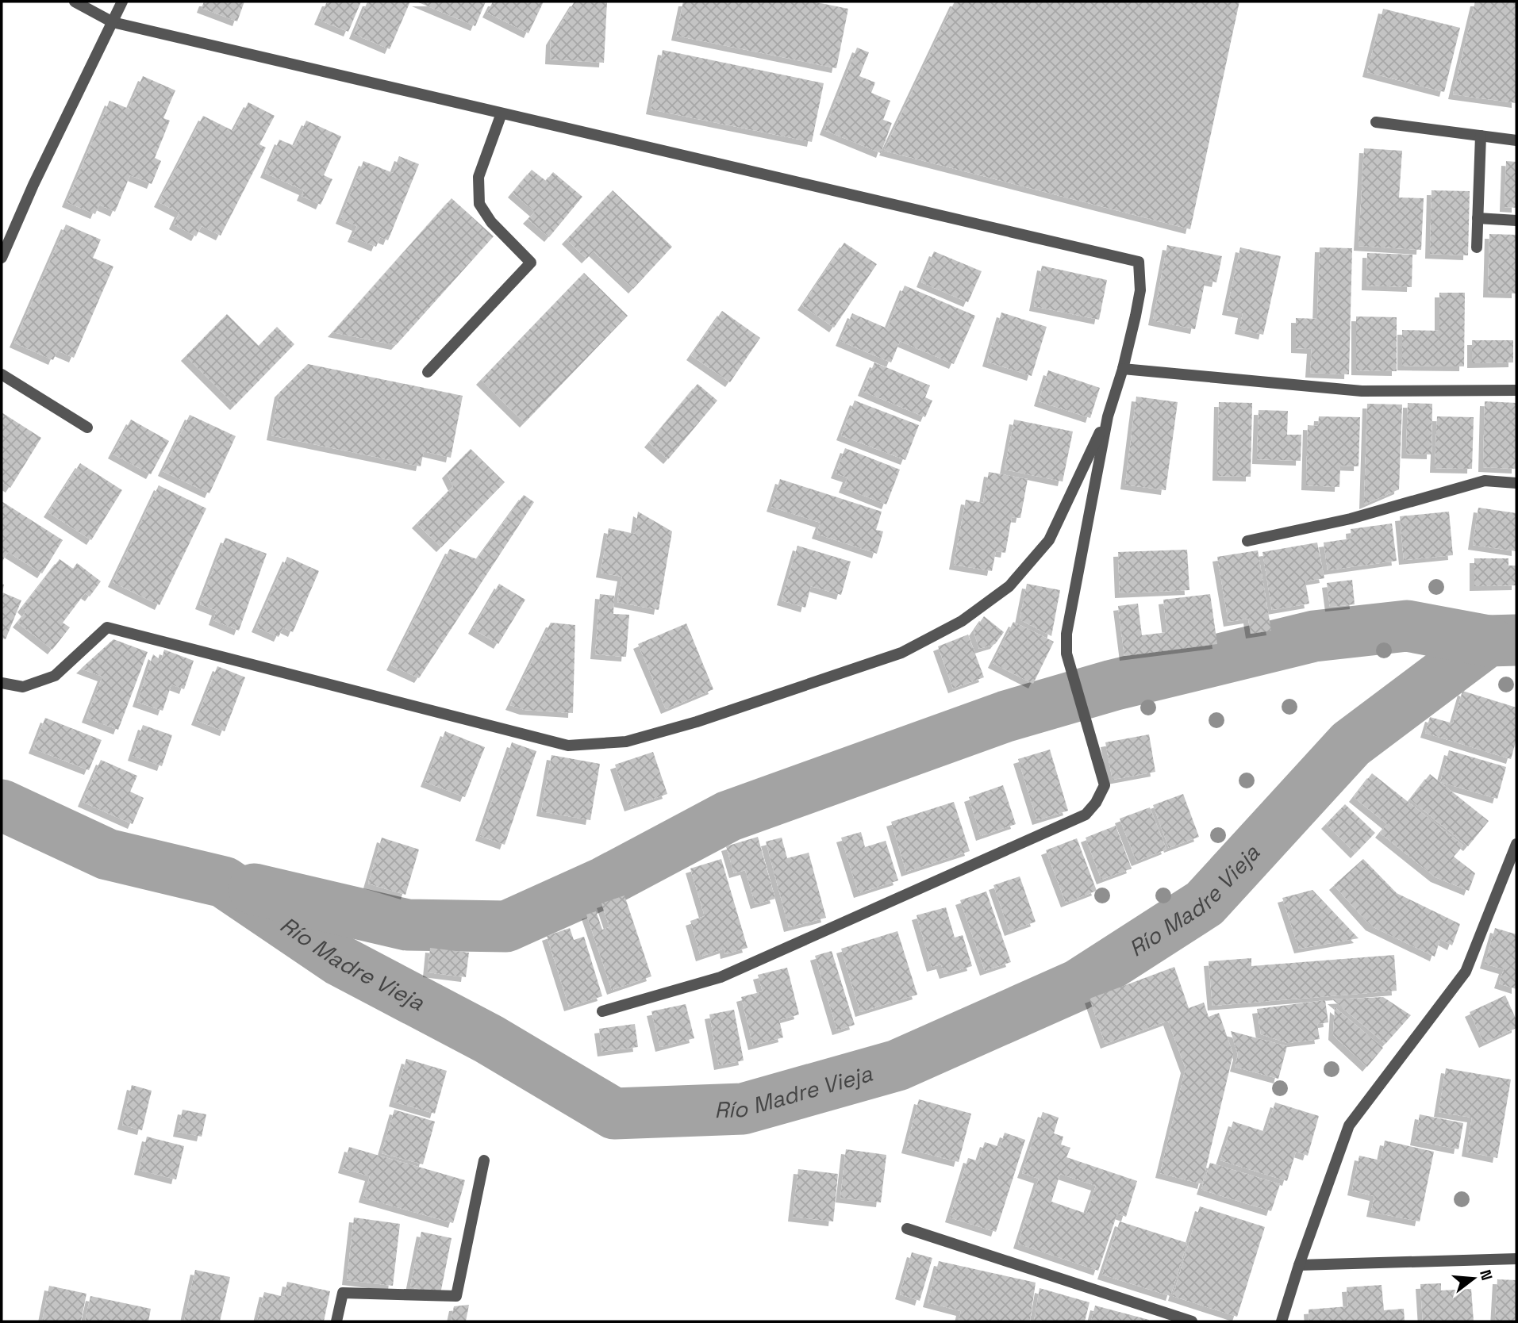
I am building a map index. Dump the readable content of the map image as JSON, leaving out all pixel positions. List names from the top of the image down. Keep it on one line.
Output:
{"water":["Río Madre Vieja"],"north":"right"}
